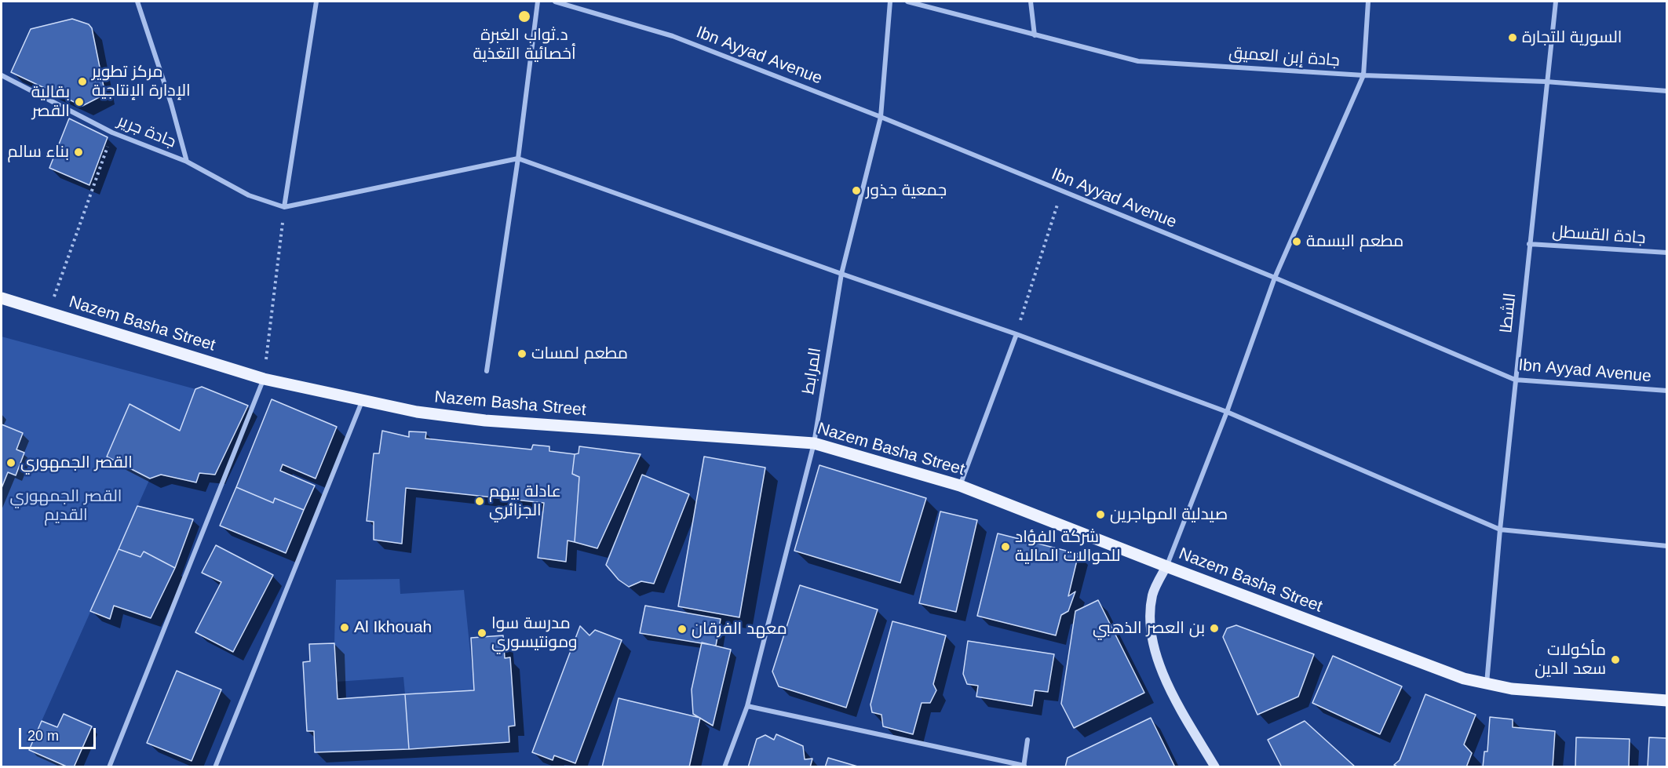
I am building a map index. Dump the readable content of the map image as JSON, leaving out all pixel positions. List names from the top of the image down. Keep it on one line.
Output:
{"streets":{"main road":["Nazem Basha Street"],"street":["Ibn Ayyad Avenue","جادة إبن العميق","جادة جرير","جادة القسطل","الشطا","المرابط"]},"crossings":[["Ibn Ayyad Avenue","الشطا"],["Ibn Ayyad Avenue","المرابط"],["جادة إبن العميق","الشطا"],["جادة القسطل","الشطا"],["الشطا","Nazem Basha Street"],["Nazem Basha Street","المرابط"]],"parks":["القصر الجمهوري القديم"],"places":["د.ثواب الغبرة أخصائية التغذية","السورية للتجارة","مركز تطوير الإدارة الإنتاجية","بقالية القصر","بناء سالم","جمعية جذور","مطعم البسمة","مطعم لمسات","القصر الجمهوري","عادلة بيهم الجزائري","صيدلية المهاجرين","شركة الفؤاد للحوالات المالية","Al Ikhouah","بن العصر الذهبي","معهد الفرقان","مدرسة سوا ومونتيسوري","مأكولات سعد الدين"],"scale_bar":"20 m"}
